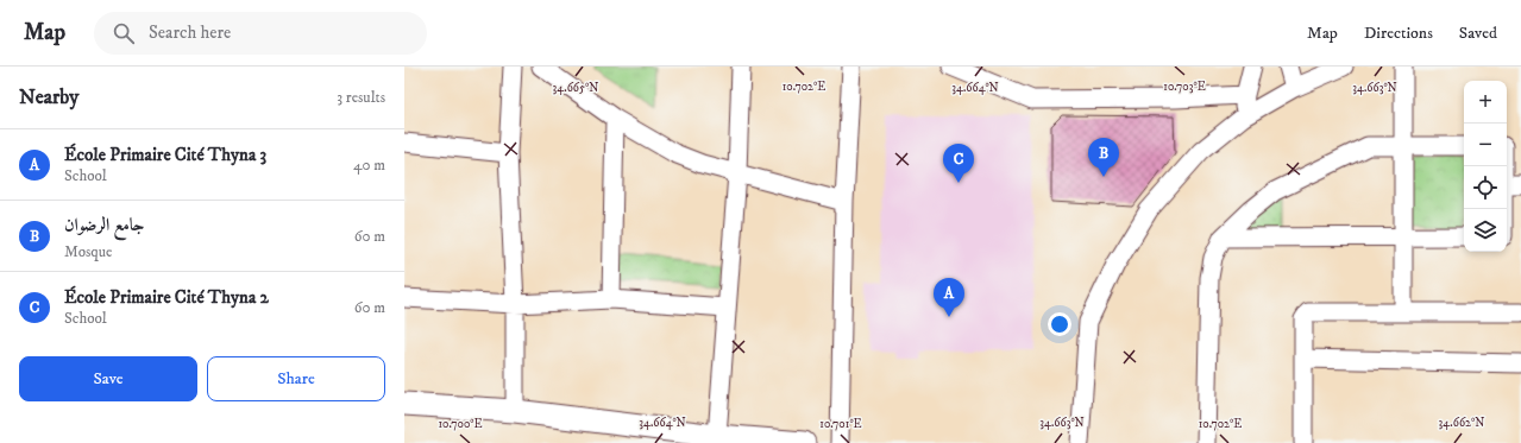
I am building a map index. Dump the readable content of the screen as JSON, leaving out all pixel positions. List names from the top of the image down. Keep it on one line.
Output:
{"page":{"header":"Map","search":"Search here","nav":["Map","Directions","Saved"],"heading":["Nearby","3 results"],"map_buttons":["+","−"],"list":[{"mark":"A","name":"École Primaire Cité Thyna 3","note":"School","value":"40 m"},{"mark":"B","name":"جامع الرضوان","note":"Mosque","value":"60 m"},{"mark":"C","name":"École Primaire Cité Thyna 2","note":"School","value":"60 m"}],"pins":["B","C","A"],"buttons":["Save","Share"]},"coordinates":["10.702°E","10.703°E","34.665°N","34.664°N","34.663°N","34.662°N","10.700°E","10.701°E"]}
